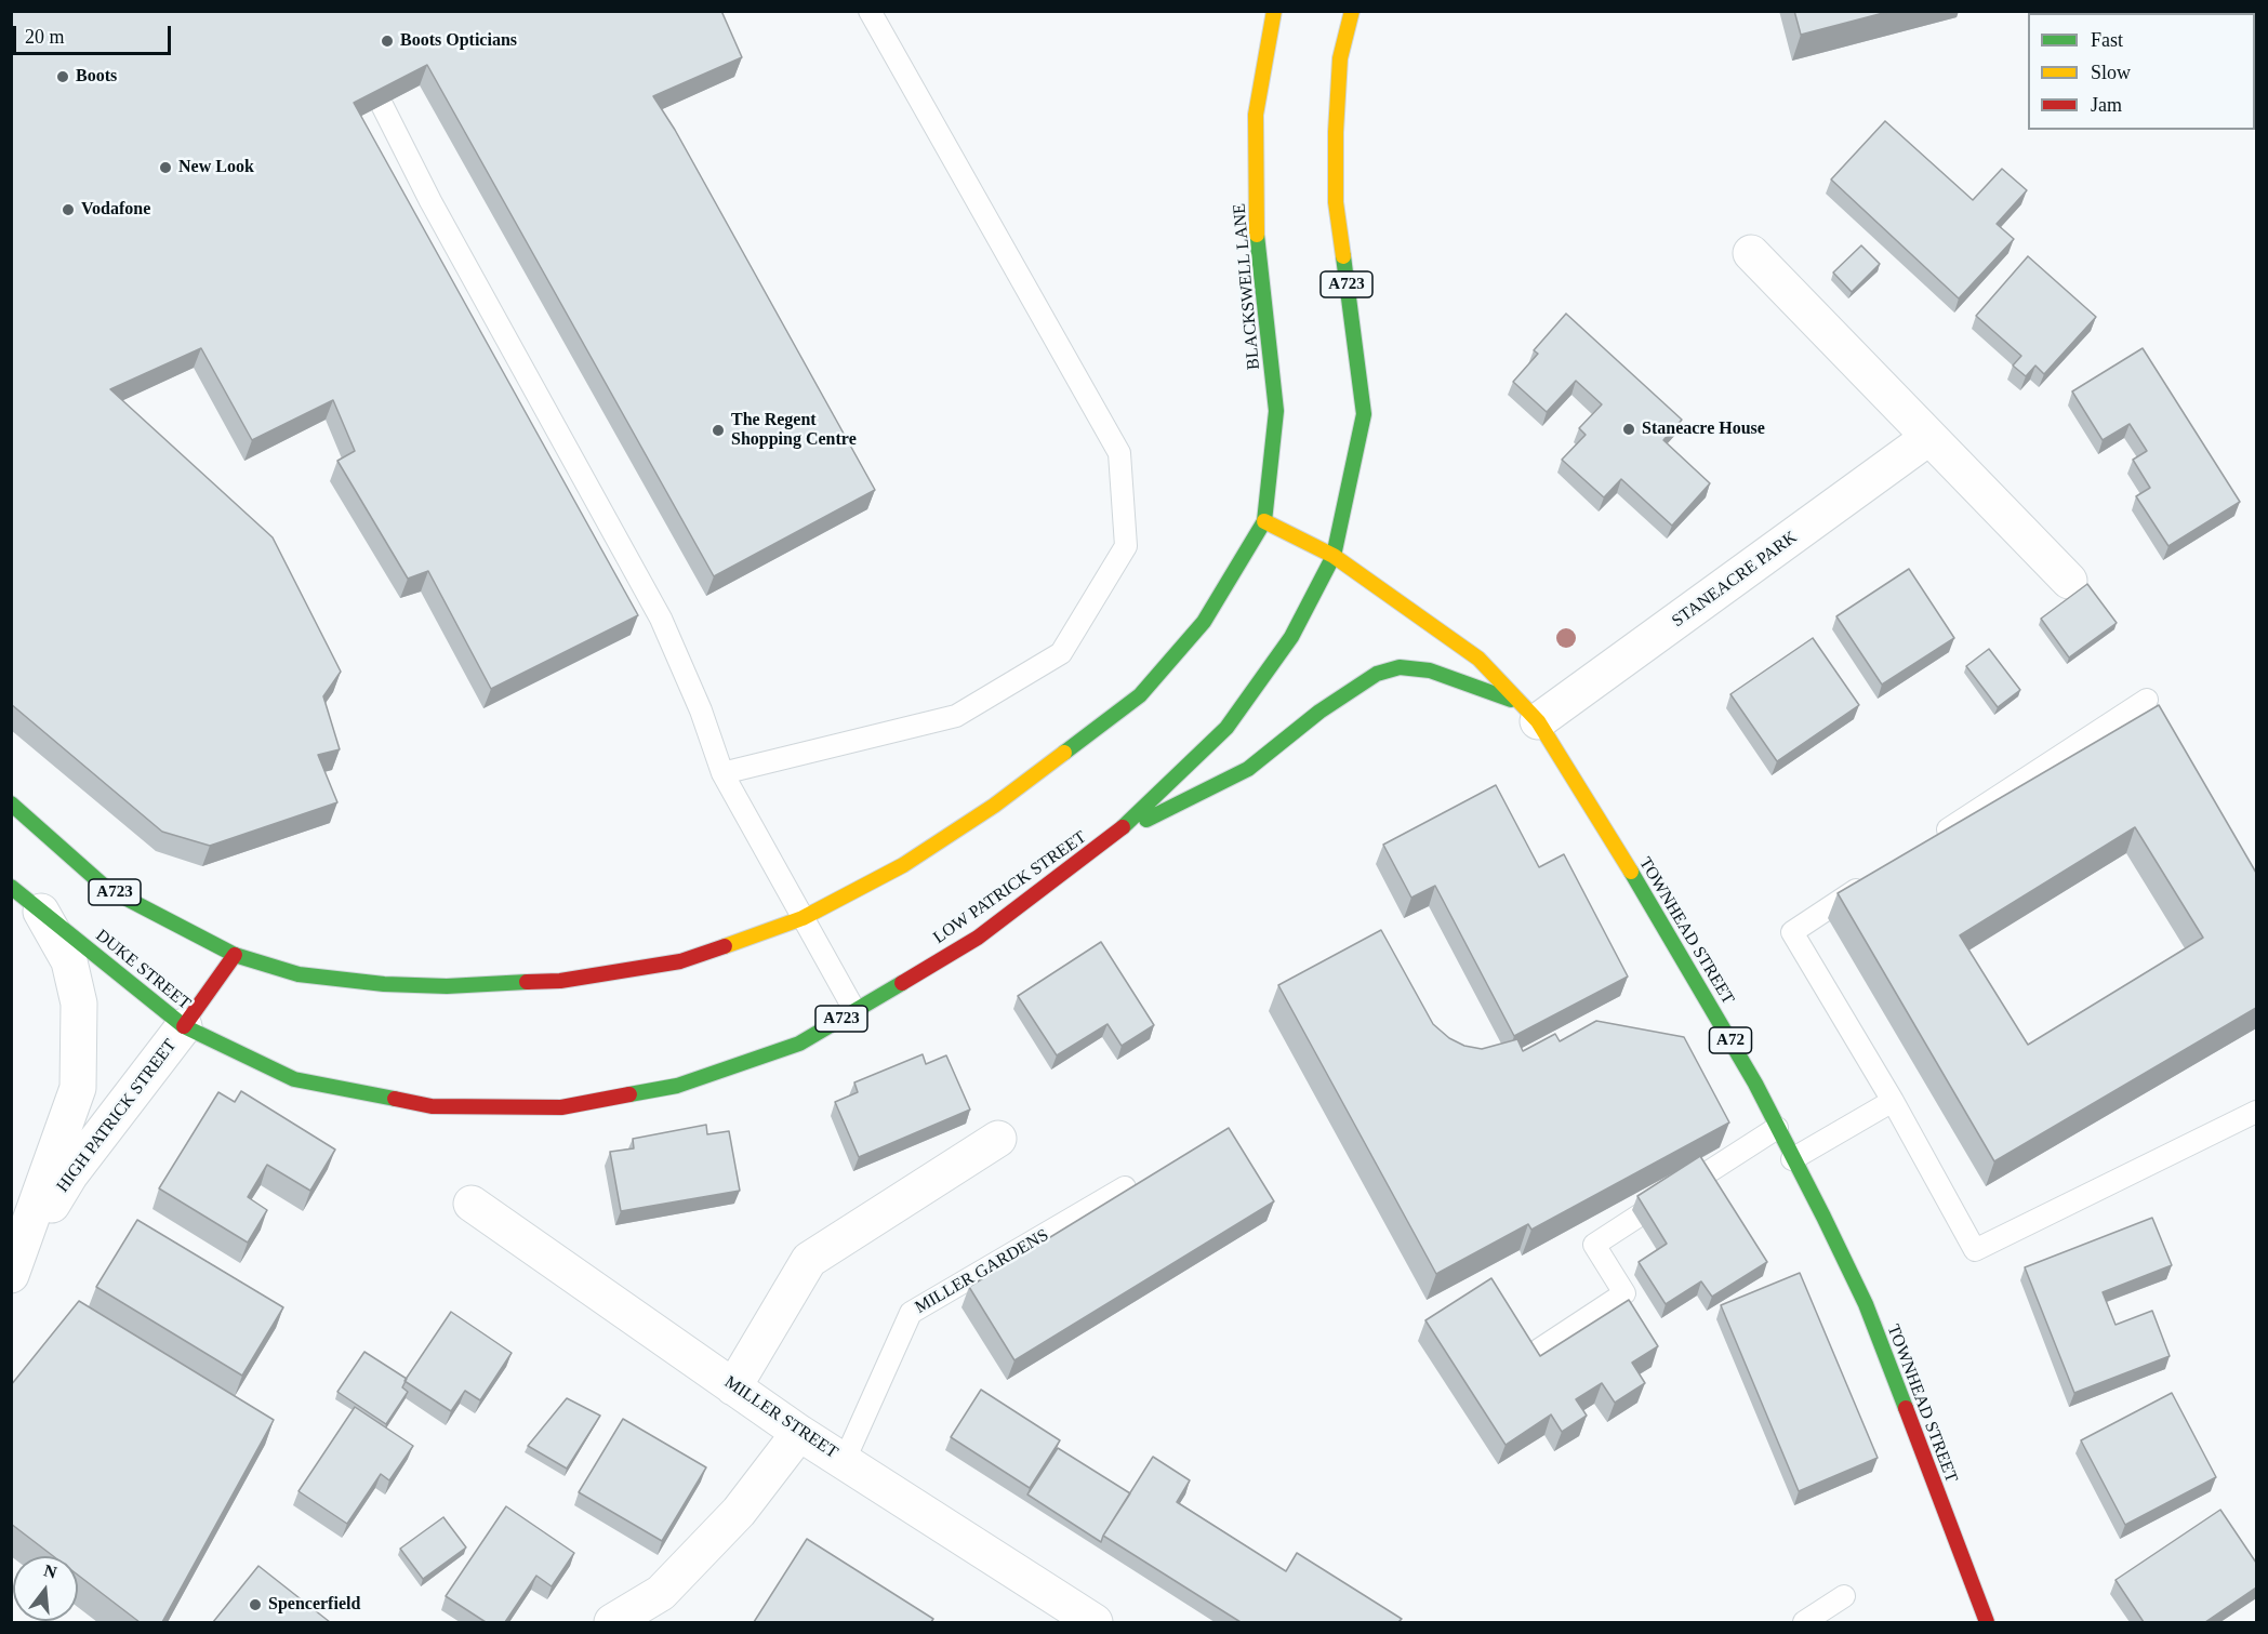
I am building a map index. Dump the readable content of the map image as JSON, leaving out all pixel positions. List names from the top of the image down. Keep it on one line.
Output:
{"streets":{"main road":["A723","BLACKSWELL LANE","LOW PATRICK STREET","TOWNHEAD STREET","DUKE STREET","A72"],"street":["STANEACRE PARK","HIGH PATRICK STREET","MILLER STREET"],"lane":["MILLER GARDENS"]},"crossings":[["A723","BLACKSWELL LANE"],["A723","LOW PATRICK STREET"],["A723","TOWNHEAD STREET"],["A723","DUKE STREET"],["BLACKSWELL LANE","TOWNHEAD STREET"],["STANEACRE PARK","TOWNHEAD STREET"],["LOW PATRICK STREET","TOWNHEAD STREET"],["LOW PATRICK STREET","DUKE STREET"],["LOW PATRICK STREET","HIGH PATRICK STREET"],["DUKE STREET","HIGH PATRICK STREET"],["MILLER GARDENS","MILLER STREET"]],"places":["Boots Opticians","Boots","New Look","Vodafone","Staneacre House","The Regent Shopping Centre","Spencerfield"],"legend":["Fast","Slow","Jam"],"scale_bar":"20 m","north":"top"}
